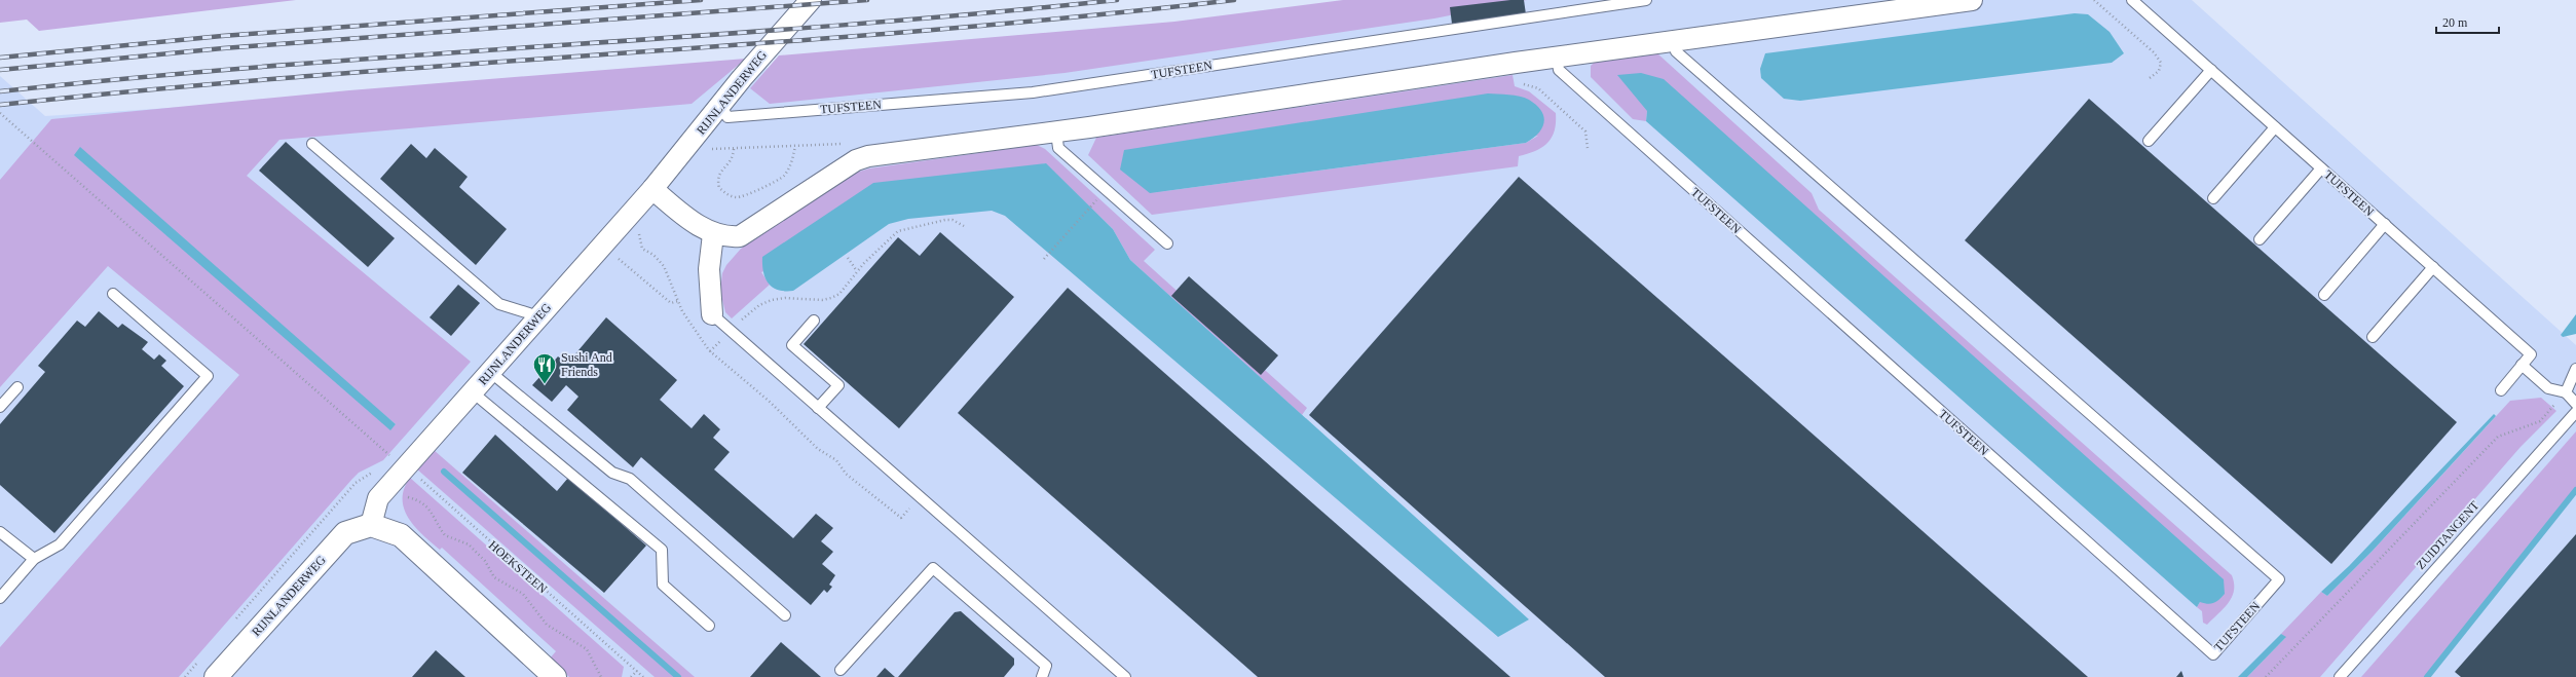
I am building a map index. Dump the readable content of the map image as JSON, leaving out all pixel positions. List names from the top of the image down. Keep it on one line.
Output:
{"streets":{"street":["RIJNLANDERWEG"],"lane":["TUFSTEEN","ZUIDTANGENT"],"path":["HOEKSTEEN"]},"crossings":[["TUFSTEEN","RIJNLANDERWEG"],["RIJNLANDERWEG","HOEKSTEEN"]],"places":{"restaurant":["Sushi And Friends"]},"scale_bar":"20 m"}
